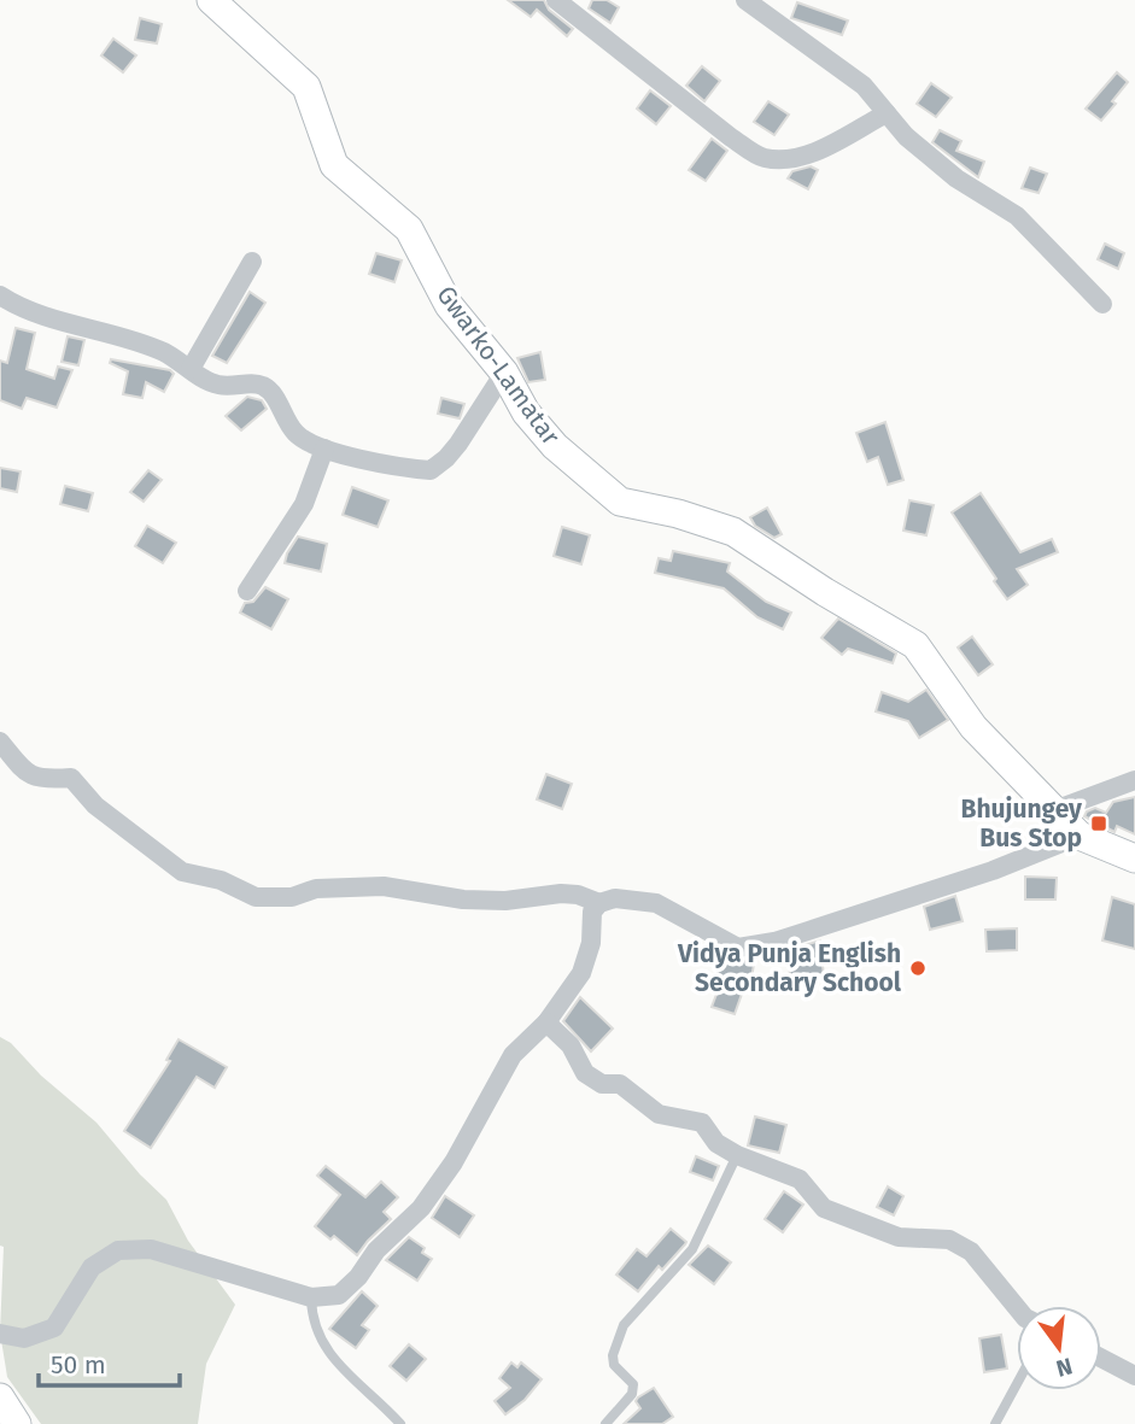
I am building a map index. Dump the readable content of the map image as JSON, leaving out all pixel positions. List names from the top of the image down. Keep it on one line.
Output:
{"streets":{"main road":["Gwarko-Lamatar"]},"places":{"transit":["Bhujungey Bus Stop"],"other":["Vidya Punja English Secondary School"]},"scale_bar":"50 m","north":"bottom"}
